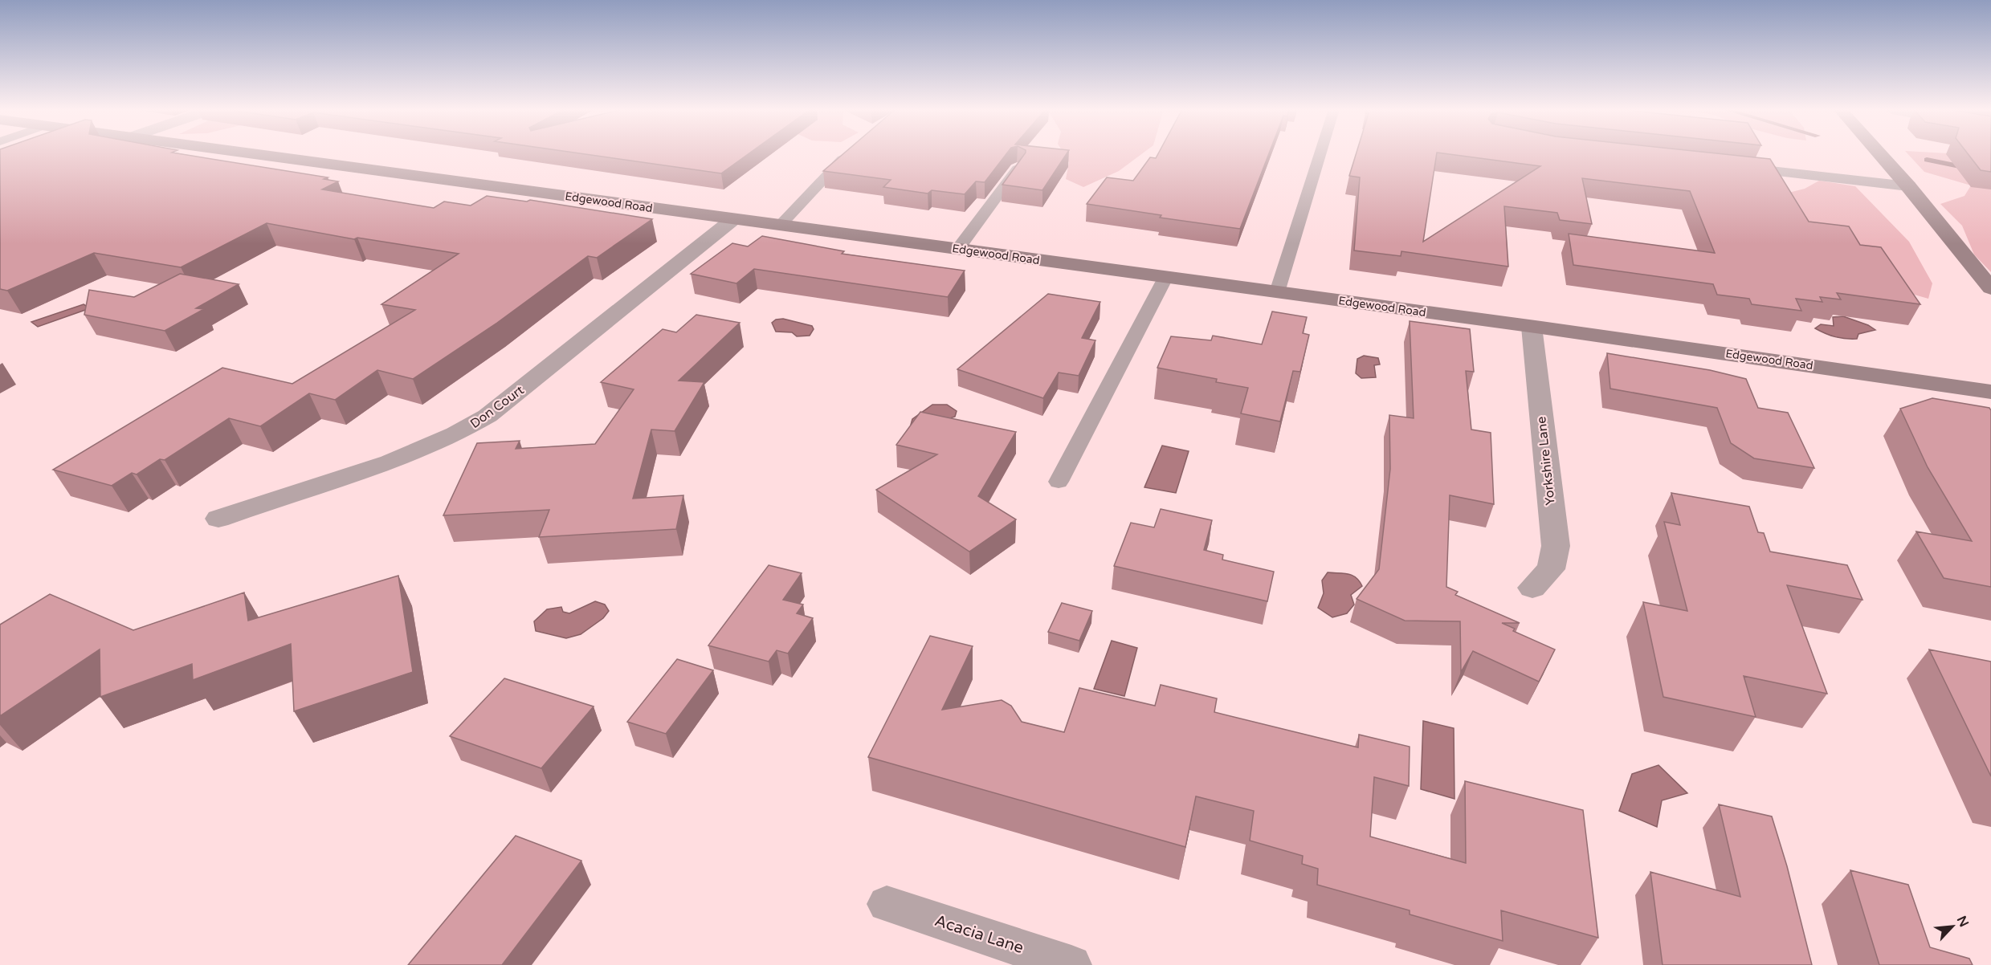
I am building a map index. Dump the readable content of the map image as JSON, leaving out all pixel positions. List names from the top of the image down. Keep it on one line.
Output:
{"streets":{"main road":["Edgewood Road"],"street":["Don Court","Yorkshire Lane","Acacia Lane"]},"crossings":[["Edgewood Road","Don Court"],["Edgewood Road","Yorkshire Lane"]],"north":"top right"}
